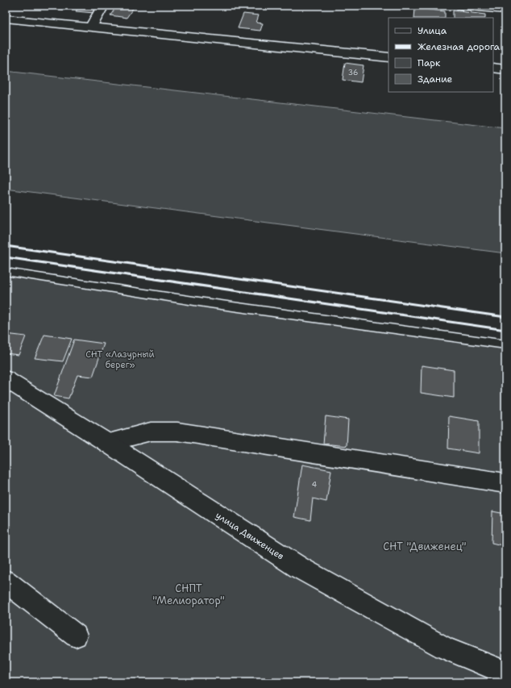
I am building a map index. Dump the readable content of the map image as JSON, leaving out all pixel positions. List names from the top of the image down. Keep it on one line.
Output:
{"streets":{"street":["улица Движенцев"]},"parks":["СНТ «Лазурный берег»","СНТ \"Движенец\"","СНПТ \"Мелиоратор\""],"house_numbers":["36","4"],"legend":["Улица","Железная дорога","Парк","Здание"]}
